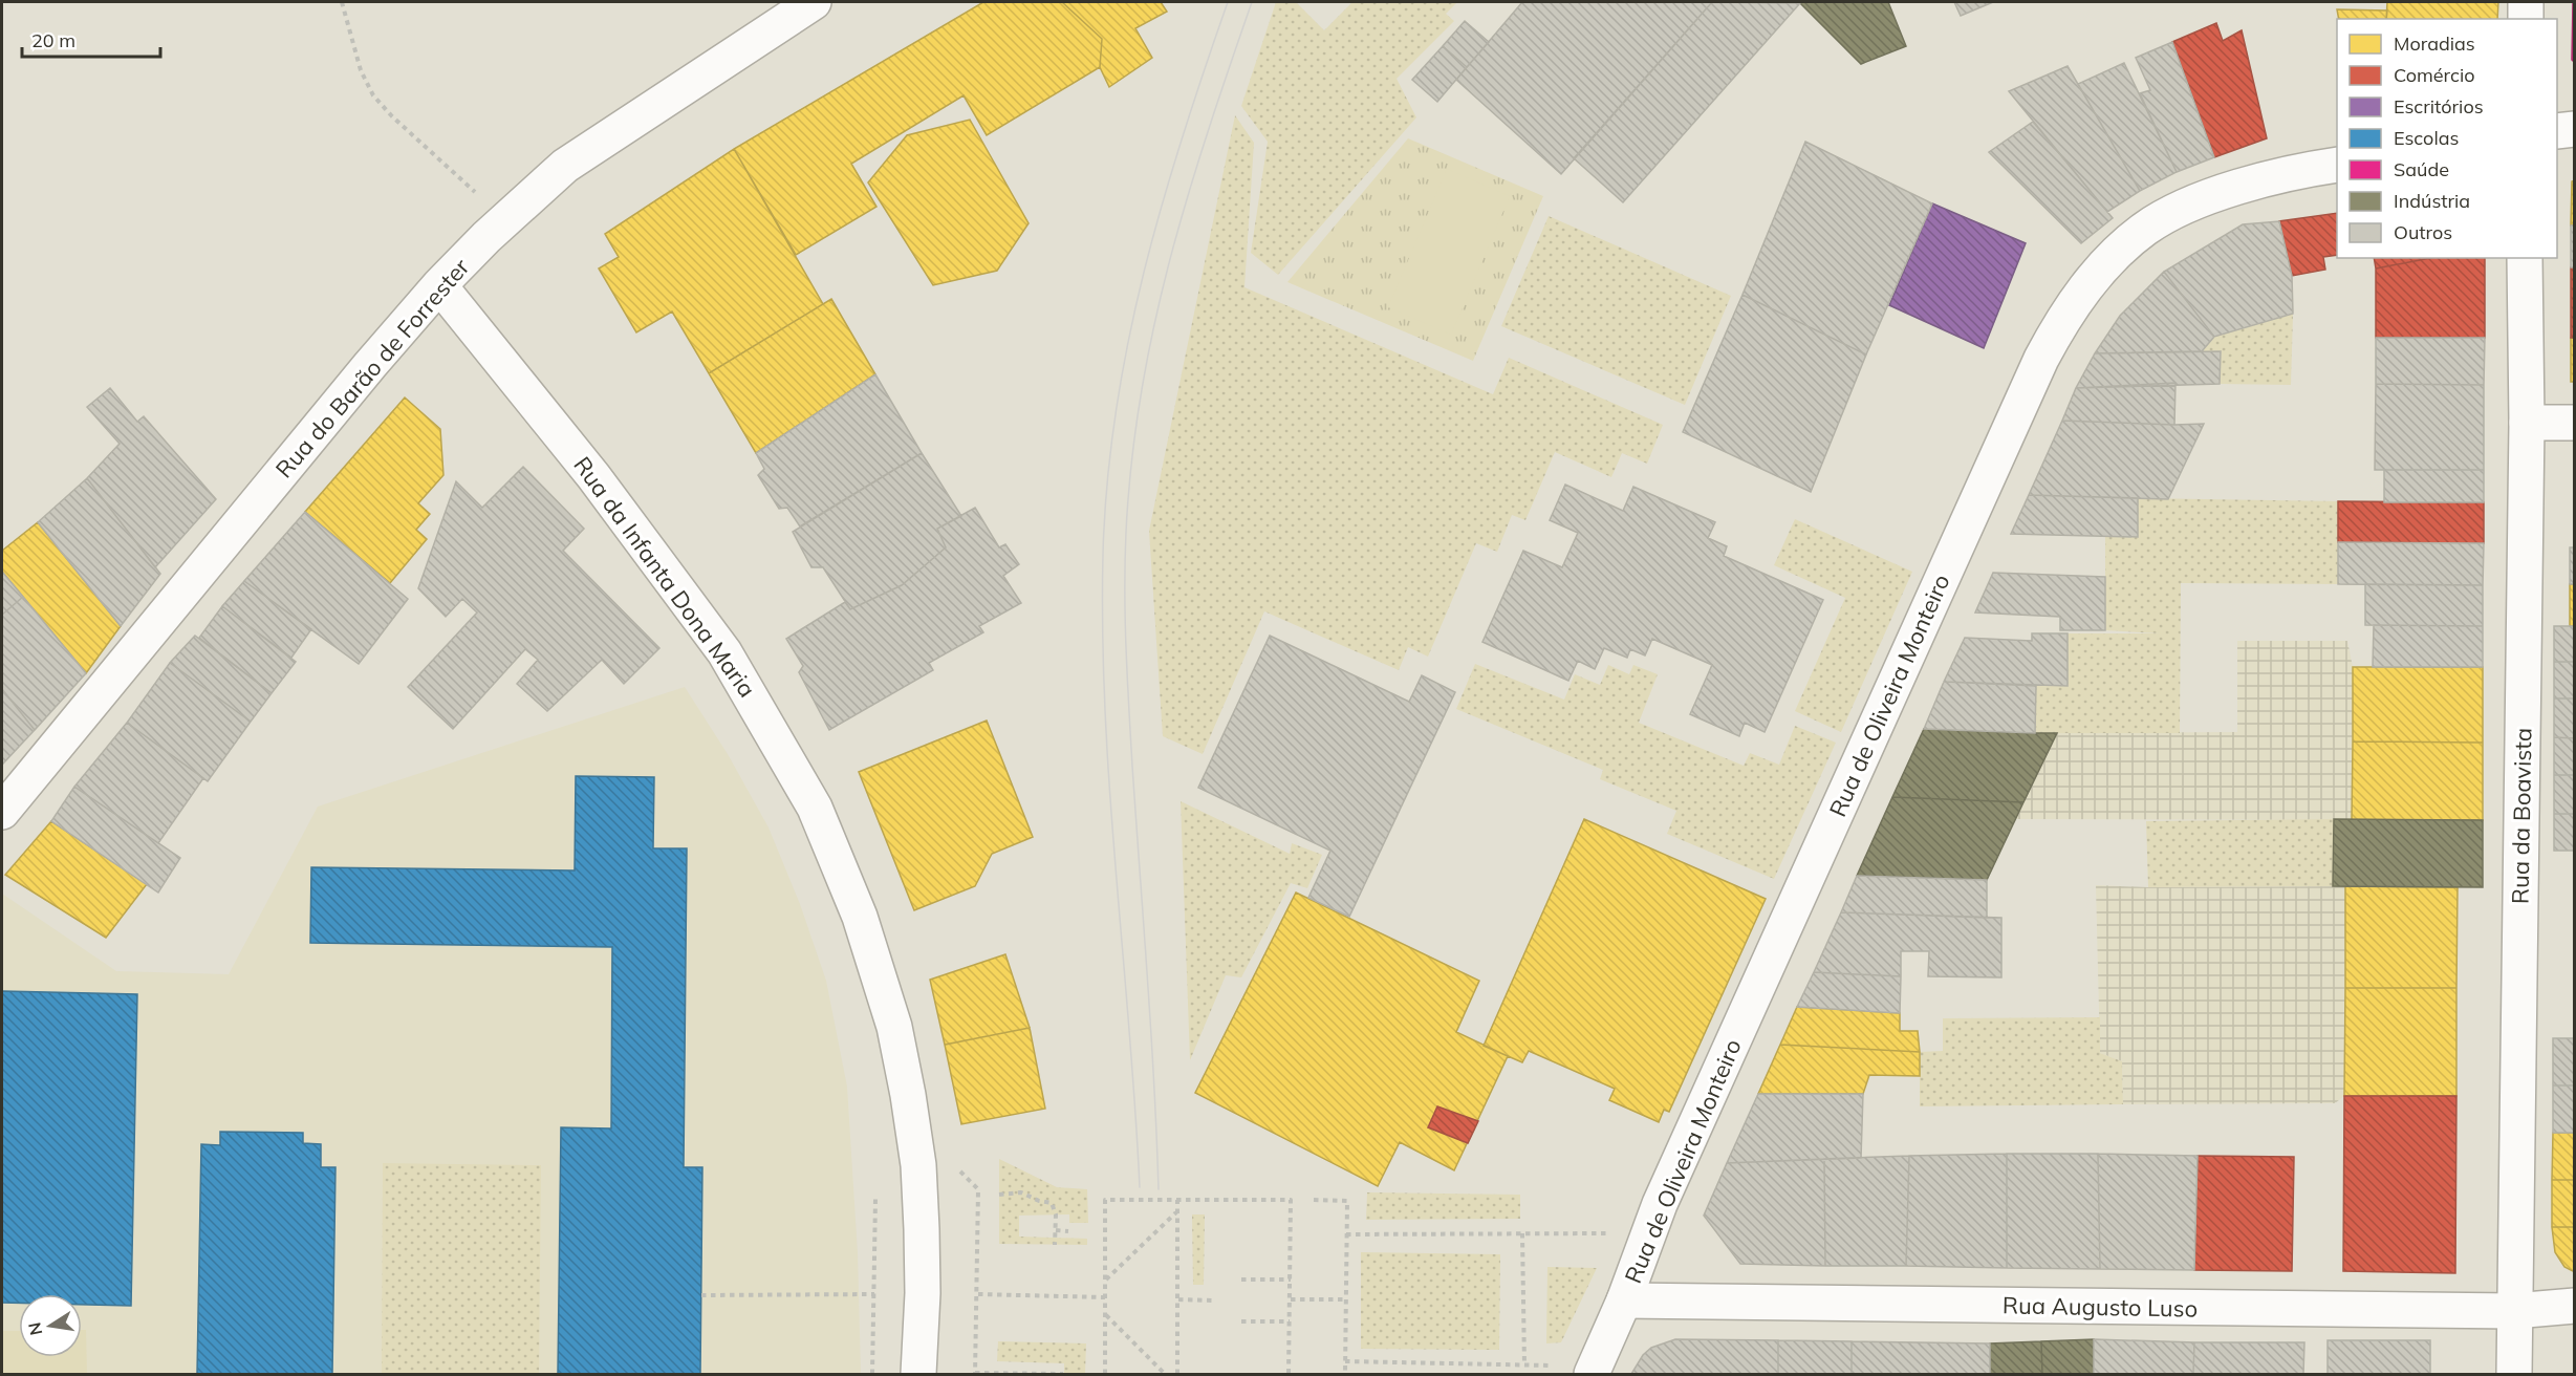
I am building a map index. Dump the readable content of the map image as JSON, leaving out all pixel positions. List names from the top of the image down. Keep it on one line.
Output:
{"streets":{"street":["Rua do Barão de Forrester","Rua da Infanta Dona Maria","Rua de Oliveira Monteiro","Rua da Boavista","Rua Augusto Luso"]},"crossings":[["Rua do Barão de Forrester","Rua da Infanta Dona Maria"],["Rua de Oliveira Monteiro","Rua Augusto Luso"],["Rua da Boavista","Rua Augusto Luso"]],"legend":["Moradias","Comércio","Escritórios","Escolas","Saúde","Indústria","Outros"],"scale_bar":"20 m","north":"left"}
